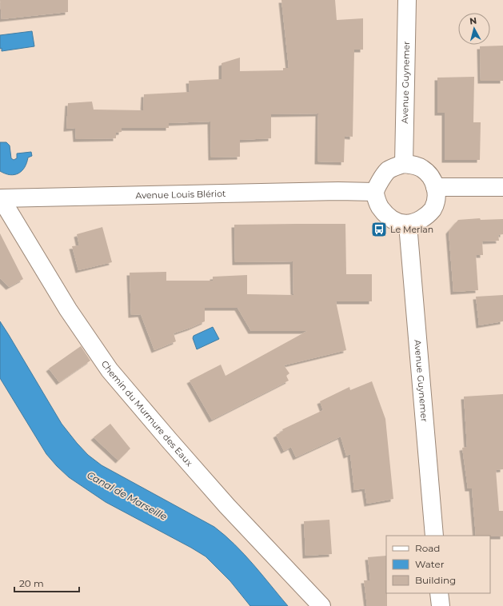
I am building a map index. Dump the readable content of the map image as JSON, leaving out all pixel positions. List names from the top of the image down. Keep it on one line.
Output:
{"streets":{"street":["Avenue Guynemer","Avenue Louis Blériot","Chemin du Murmure des Eaux"]},"crossings":[["Avenue Guynemer","Avenue Louis Blériot"],["Avenue Louis Blériot","Chemin du Murmure des Eaux"]],"water":["Canal de Marseille"],"places":{"bus stop":["Le Merlan"]},"legend":["Road","Water","Building"],"scale_bar":"20 m","north":"top"}
